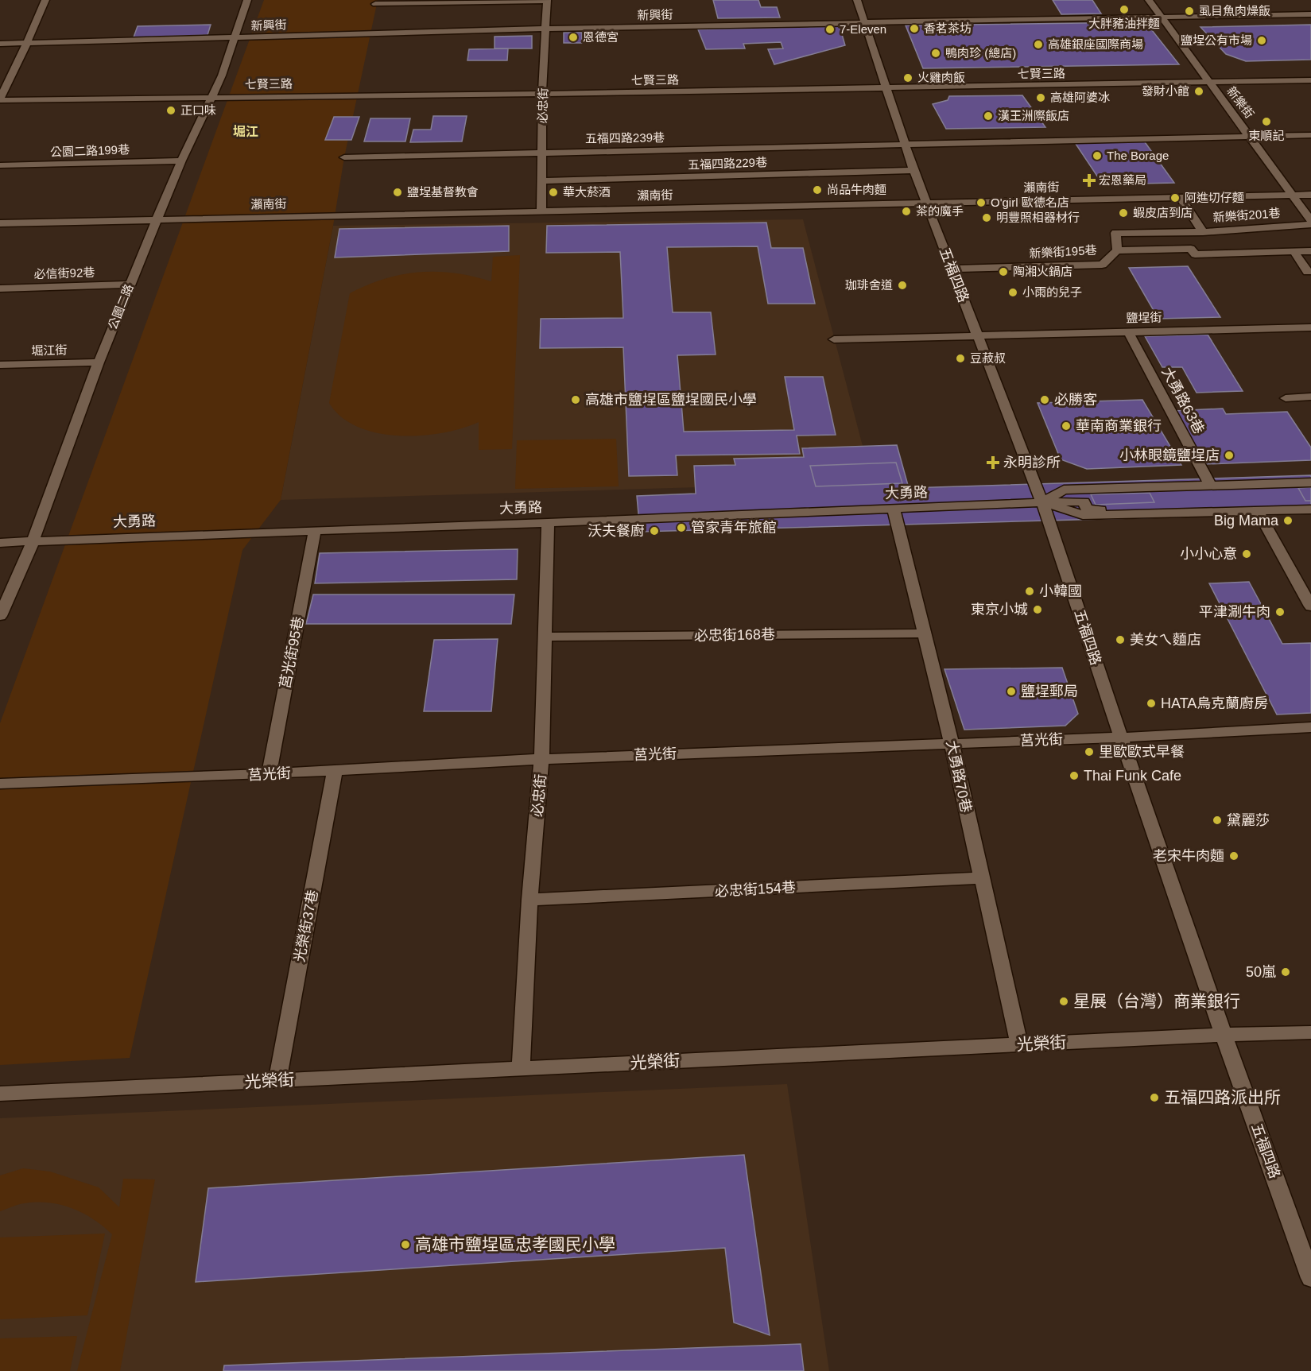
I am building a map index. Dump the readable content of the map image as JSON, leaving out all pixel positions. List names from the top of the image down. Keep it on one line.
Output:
{"streets":{"street":["新興街","七賢三路","新樂街","必忠街","五福四路239巷","公園二路199巷","五福四路229巷","瀨南街","新樂街201巷","新樂街195巷","必信街92巷","五福四路","公園二路","鹽埕街","堀江街","大勇路63巷","大勇路","必忠街168巷","莒光街95巷","莒光街","大勇路70巷","必忠街154巷","光榮街37巷","光榮街"]},"crossings":[["新興街","新樂街"],["新興街","必忠街"],["新興街","五福四路"],["新興街","公園二路"],["七賢三路","新樂街"],["七賢三路","必忠街"],["七賢三路","五福四路"],["七賢三路","公園二路"],["新樂街","五福四路239巷"],["新樂街","瀨南街"],["必忠街","五福四路239巷"],["必忠街","五福四路229巷"],["必忠街","瀨南街"],["必忠街","大勇路"],["必忠街","必忠街168巷"],["必忠街","莒光街"],["必忠街","必忠街154巷"],["必忠街","光榮街"],["五福四路239巷","五福四路"],["公園二路199巷","公園二路"],["五福四路229巷","五福四路"],["瀨南街","五福四路"],["瀨南街","公園二路"],["新樂街201巷","新樂街195巷"],["新樂街195巷","五福四路"],["必信街92巷","公園二路"],["五福四路","鹽埕街"],["五福四路","大勇路"],["五福四路","莒光街"],["五福四路","光榮街"],["公園二路","堀江街"],["公園二路","大勇路"],["鹽埕街","大勇路63巷"],["大勇路63巷","大勇路"],["大勇路","莒光街95巷"],["大勇路","大勇路70巷"],["必忠街168巷","大勇路70巷"],["莒光街95巷","莒光街"],["莒光街","大勇路70巷"],["莒光街","光榮街37巷"],["大勇路70巷","必忠街154巷"],["大勇路70巷","光榮街"],["光榮街37巷","光榮街"]],"districts":["堀江"],"places":{"other":["大胖豬油拌麵","虱目魚肉燥飯","香茗茶坊","7-Eleven","恩德宮","鹽埕公有市場","高雄銀座國際商場","鴨肉珍 (總店)","火雞肉飯","發財小館","高雄阿婆冰","正口味","漢王洲際飯店","東順記","The Borage","尚品牛肉麵","鹽埕基督教會","華大菸酒","阿進切仔麵","O'girl 歐德名店","茶的魔手","蝦皮店到店","明豐照相器材行","陶湘火鍋店","珈琲舍道","小雨的兒子","豆菽叔","高雄市鹽埕區鹽埕國民小學","必勝客","華南商業銀行","小林眼鏡鹽埕店","Big Mama","管家青年旅館","沃夫餐廚","小小心意","小韓國","東京小城","平津涮牛肉","美女ㄟ麵店","鹽埕郵局","HATA烏克蘭廚房","里歐歐式早餐","Thai Funk Cafe","黛麗莎","老宋牛肉麵","50嵐","星展（台灣）商業銀行","五福四路派出所","高雄市鹽埕區忠孝國民小學"],"health":["宏恩藥局","永明診所"]}}
